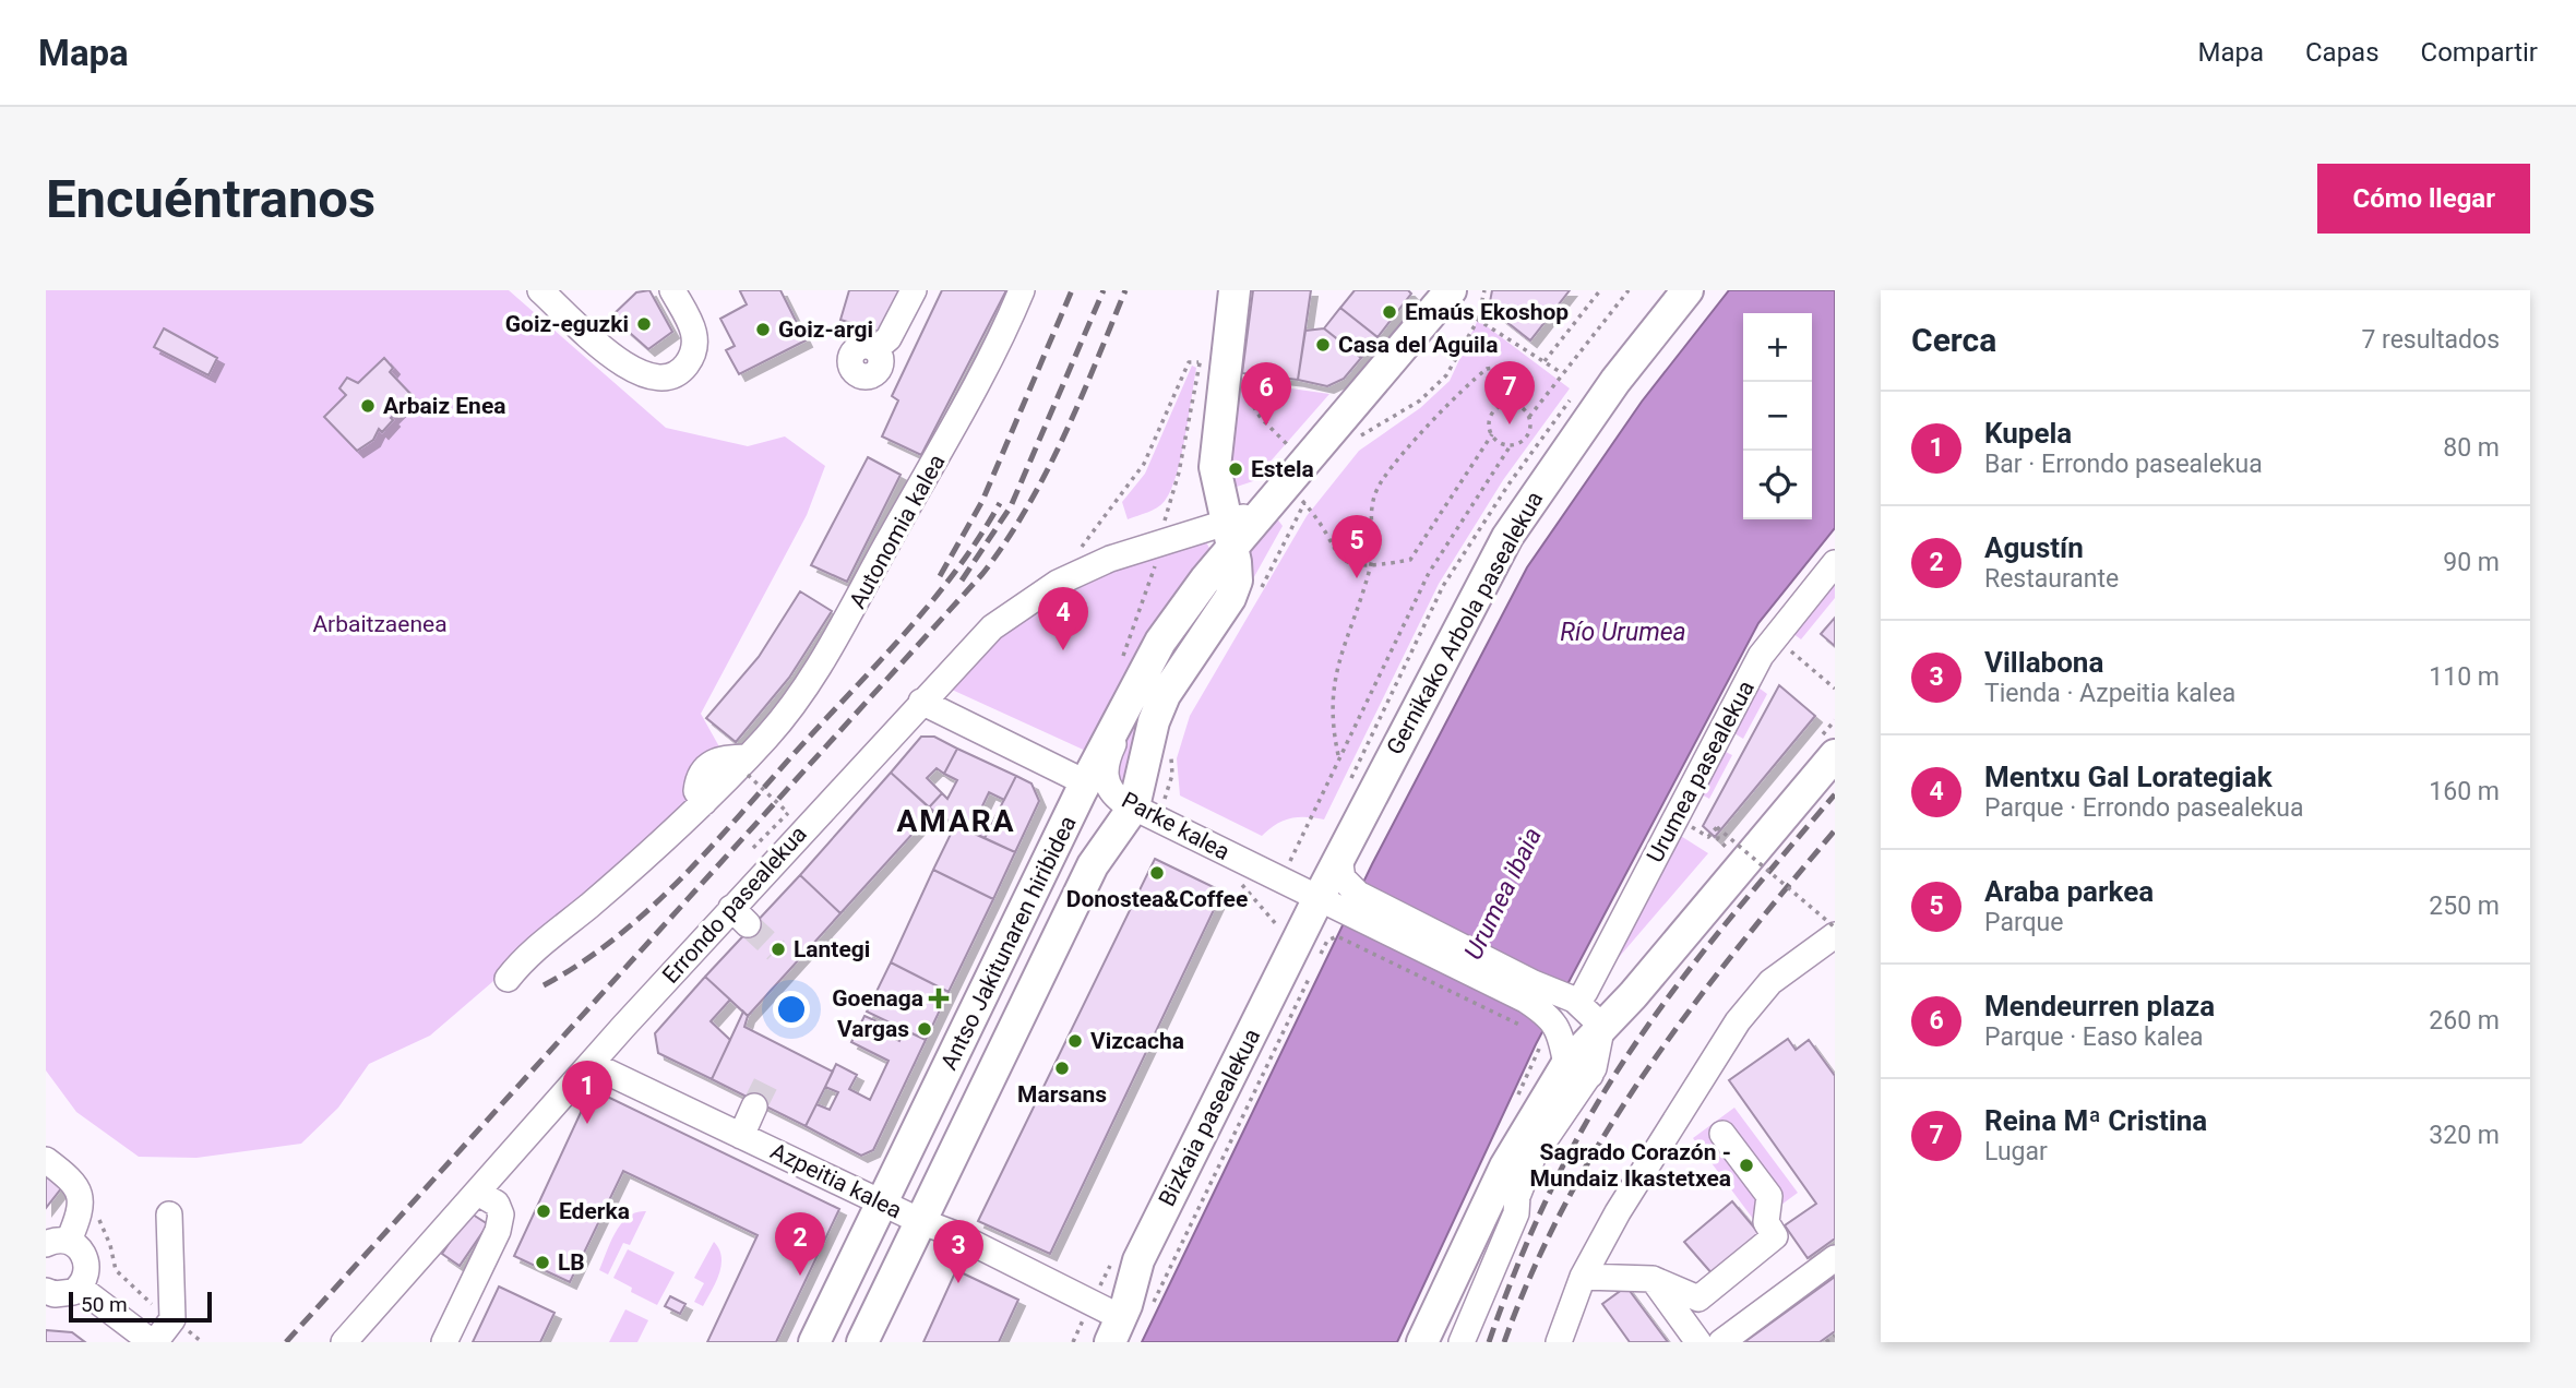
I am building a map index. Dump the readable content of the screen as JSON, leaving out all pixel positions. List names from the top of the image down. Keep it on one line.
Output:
{"streets":{"main road":["Gernikako Arbola pasealekua","Antso Jakitunaren hiribidea","Bizkaia pasealekua"],"street":["Autonomia kalea","Urumea pasealekua","Parke kalea","Errondo pasealekua","Azpeitia kalea"]},"crossings":[["Gernikako Arbola pasealekua","Parke kalea"],["Gernikako Arbola pasealekua","Bizkaia pasealekua"],["Parke kalea","Antso Jakitunaren hiribidea"],["Parke kalea","Bizkaia pasealekua"],["Errondo pasealekua","Antso Jakitunaren hiribidea"],["Errondo pasealekua","Azpeitia kalea"],["Antso Jakitunaren hiribidea","Azpeitia kalea"],["Bizkaia pasealekua","Azpeitia kalea"]],"districts":["AMARA"],"water":["Río Urumea","Urumea ibaia"],"parks":["Arbaitzaenea"],"places":{"other":["Emaús Ekoshop","Goiz-eguzki","Goiz-argi","Casa del Aguila","Arbaiz Enea","Estela","Donostea&Coffee","Lantegi","Vargas","Vizcacha","Marsans","Sagrado Corazón - Mundaiz Ikastetxea","Ederka","LB"],"health":["Goenaga"]},"scale_bar":"50 m","page":{"header":"Mapa","nav":["Mapa","Capas","Compartir"],"buttons":"Cómo llegar","title":"Encuéntranos","heading":["Cerca","7 resultados"],"map_buttons":["+","−"],"pins":["7","6","5","4","1","2","3"],"list":[{"mark":"1","name":"Kupela","note":"Bar · Errondo pasealekua","value":"80 m"},{"mark":"2","name":"Agustín","note":"Restaurante","value":"90 m"},{"mark":"3","name":"Villabona","note":"Tienda · Azpeitia kalea","value":"110 m"},{"mark":"4","name":"Mentxu Gal Lorategiak","note":"Parque · Errondo pasealekua","value":"160 m"},{"mark":"5","name":"Araba parkea","note":"Parque","value":"250 m"},{"mark":"6","name":"Mendeurren plaza","note":"Parque · Easo kalea","value":"260 m"},{"mark":"7","name":"Reina Mª Cristina","note":"Lugar","value":"320 m"}],"scale":"50 m"}}
